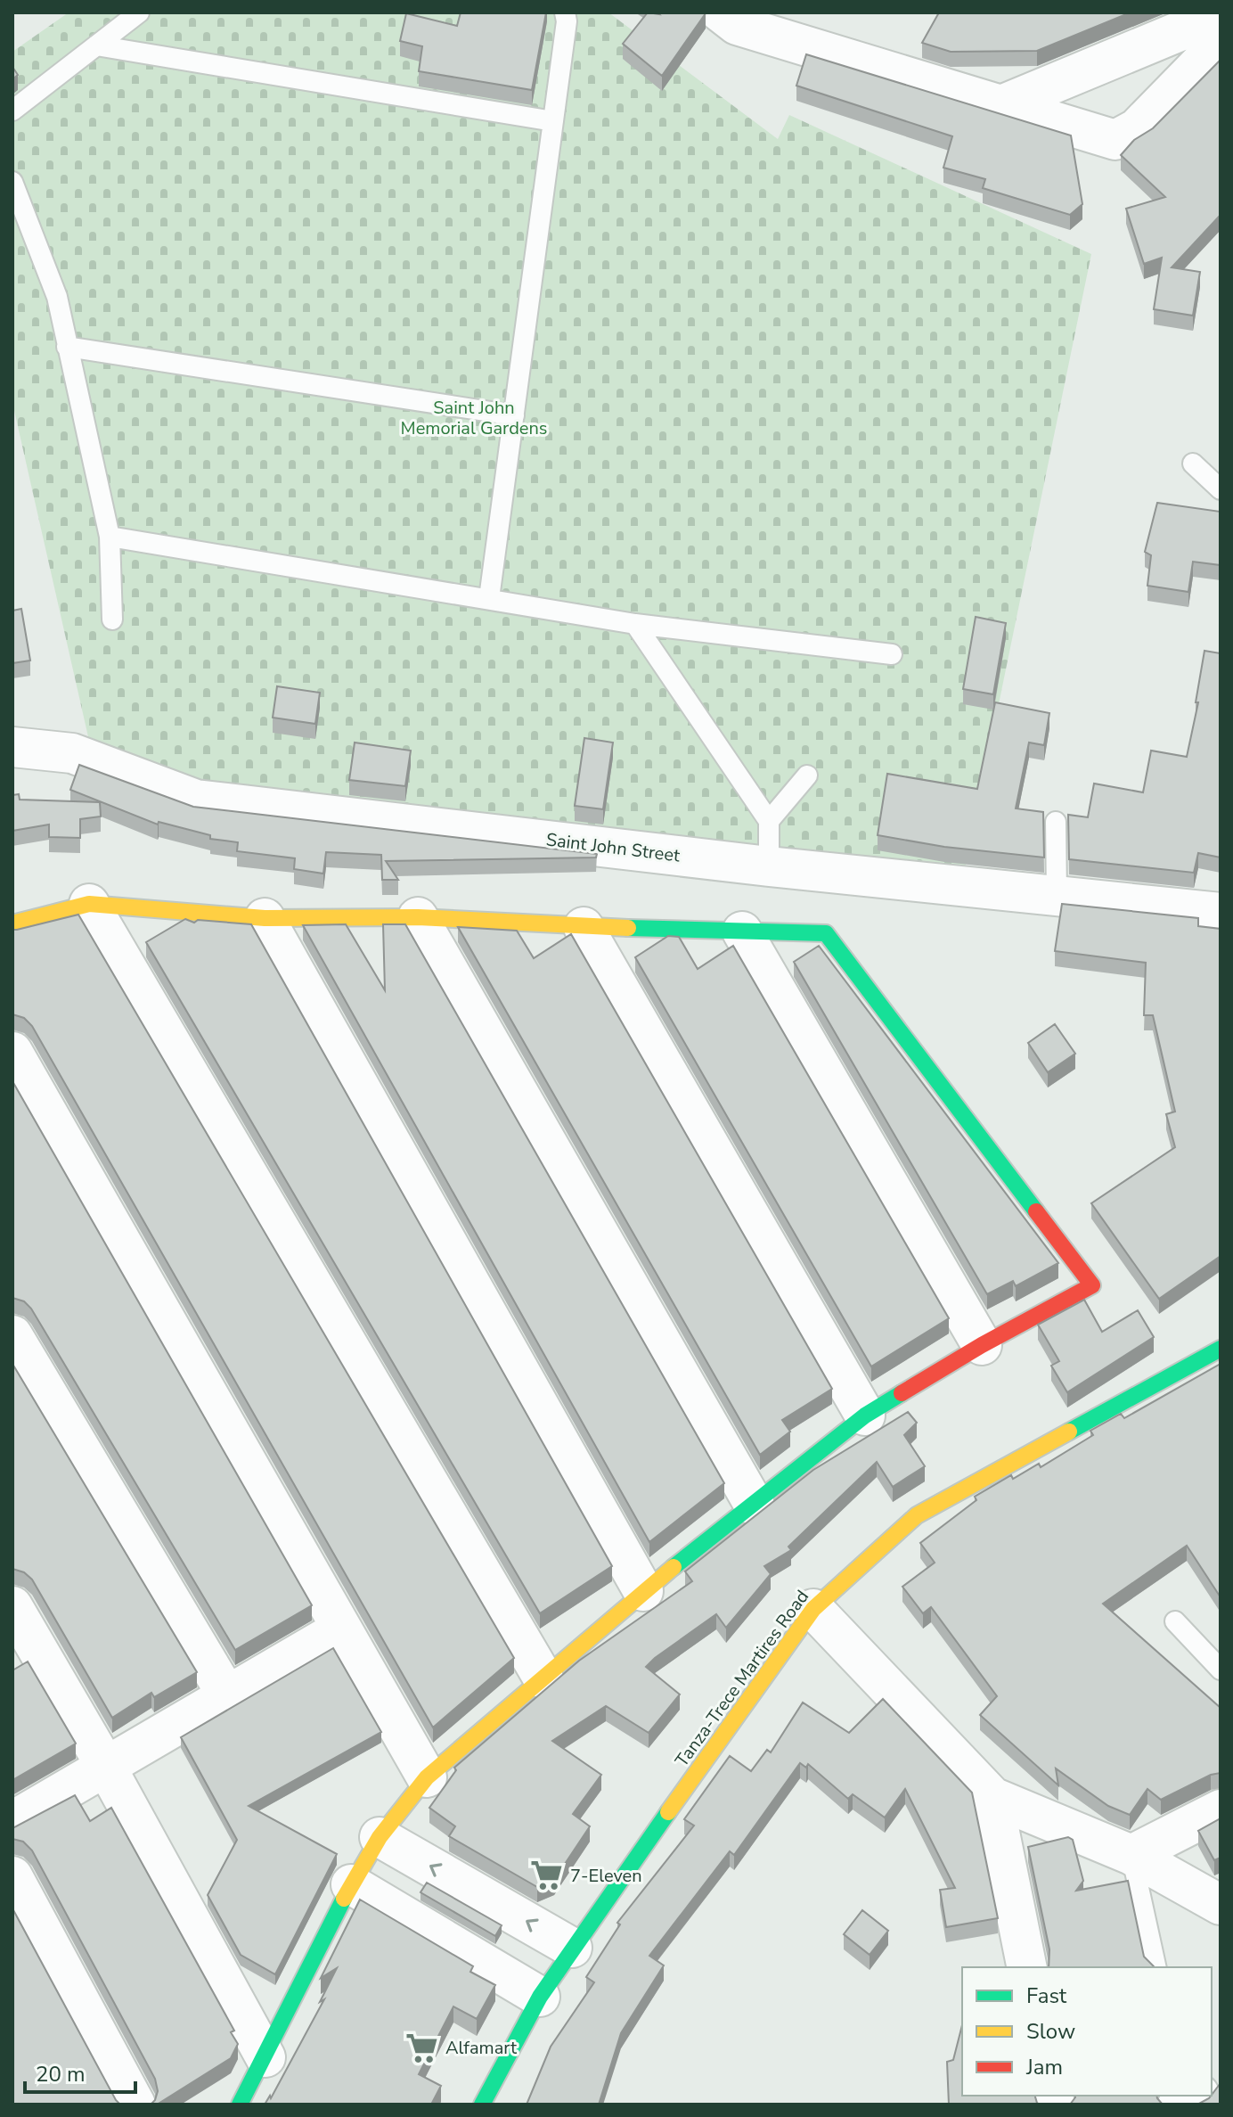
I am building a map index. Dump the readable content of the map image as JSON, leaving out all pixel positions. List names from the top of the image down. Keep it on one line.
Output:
{"streets":{"street":["Saint John Street","Tanza-Trece Martires Road"]},"parks":["Saint John Memorial Gardens"],"places":{"supermarket":["7-Eleven","Alfamart"]},"legend":["Fast","Slow","Jam"],"scale_bar":"20 m"}
